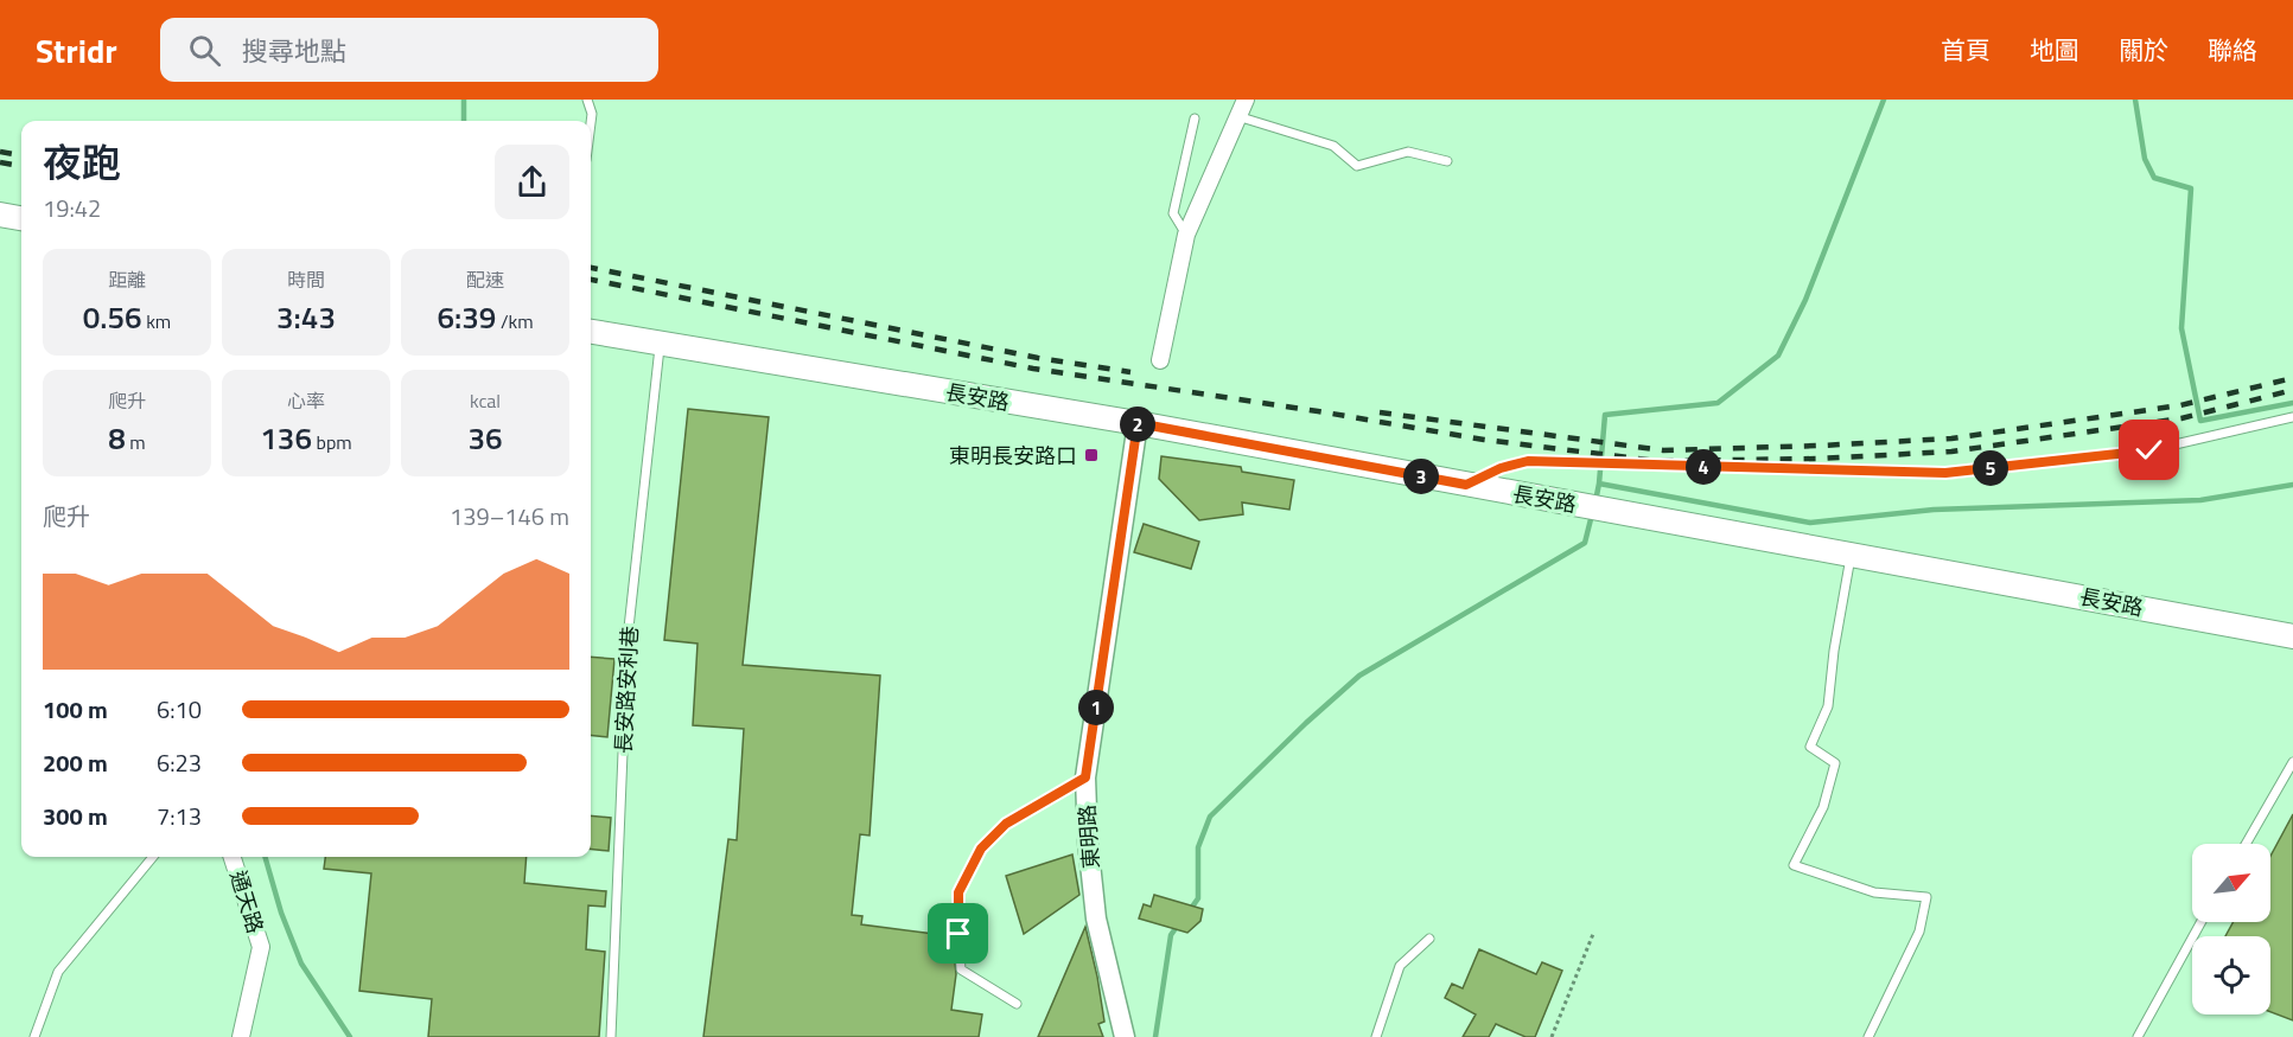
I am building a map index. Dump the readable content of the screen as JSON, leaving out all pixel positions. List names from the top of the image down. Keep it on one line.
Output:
{"streets":{"main road":["長安路"],"street":["東明路","通天路"],"lane":["長安路安利巷"]},"crossings":[["長安路","長安路安利巷"],["長安路","東明路"]],"places":{"transit":["東明長安路口"]},"north":"top right","page":{"header":"Stridr","search":"搜尋地點","nav":["首頁","地圖","關於","聯絡"],"heading":["夜跑","19:42"],"stats":[["距離","0.56 km"],["時間","3:43"],["配速","6:39 /km"],["爬升","8 m"],["心率","136 bpm"],["kcal","36"]],"pins":["2","4","5","3","1"],"chart":["爬升","139–146 m"],"list":[{"name":"100 m","note":"6:10"},{"name":"200 m","note":"6:23"},{"name":"300 m","note":"7:13"}]}}
